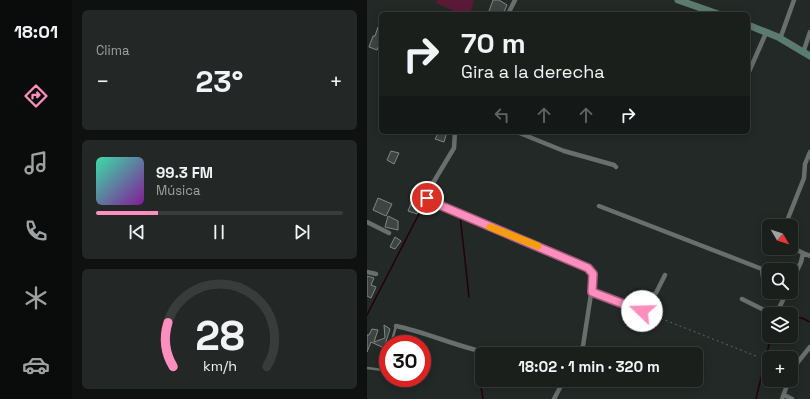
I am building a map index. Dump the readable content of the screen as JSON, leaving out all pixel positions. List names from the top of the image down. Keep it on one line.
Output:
{"north":"bottom right","page":{"tabs":"18:01","tile":"Clima","turn":["70 m","Gira a la derecha"],"heat":["−","23°","+"],"song":["99.3 FM","Música"],"map_buttons":"+","limit":"30","trip":"18:02 · 1 min · 320 m","gauge":["28","km/h"]}}
